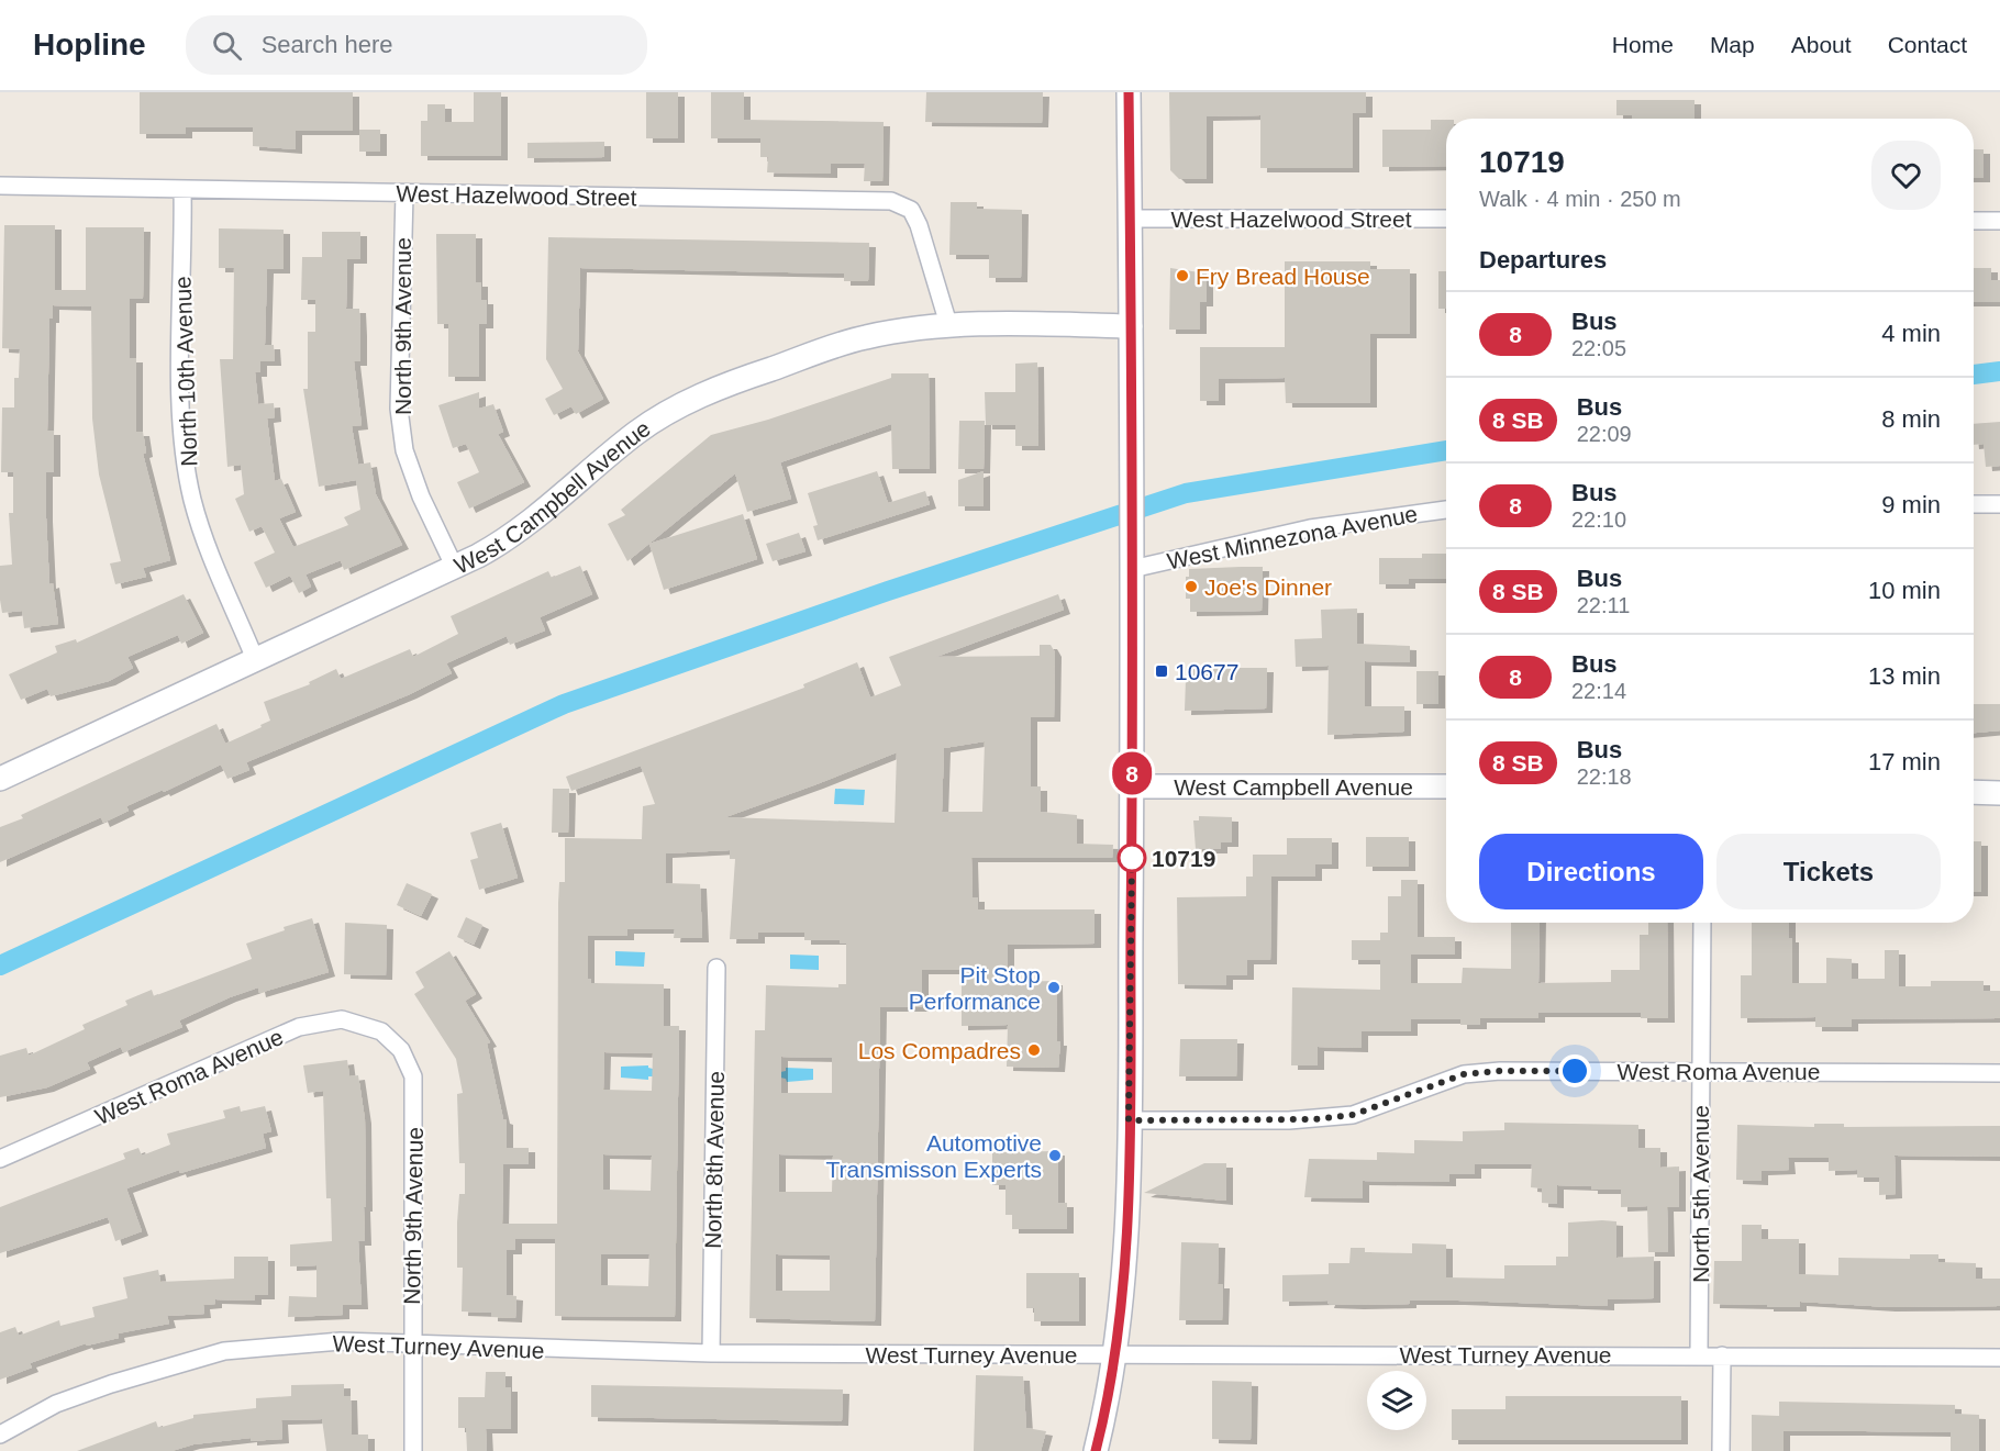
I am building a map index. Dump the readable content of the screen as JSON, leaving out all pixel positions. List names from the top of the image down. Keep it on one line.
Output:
{"streets":{"street":["West Hazelwood Street","North 9th Avenue","North 10th Avenue","West Campbell Avenue","West Minnezona Avenue","West Roma Avenue","North 8th Avenue","North 5th Avenue","West Turney Avenue"]},"crossings":[["West Hazelwood Street","North 9th Avenue"],["West Hazelwood Street","North 10th Avenue"],["West Hazelwood Street","West Campbell Avenue"],["North 9th Avenue","West Campbell Avenue"],["North 9th Avenue","West Roma Avenue"],["North 9th Avenue","West Turney Avenue"],["North 10th Avenue","West Campbell Avenue"],["West Roma Avenue","North 5th Avenue"],["North 8th Avenue","West Turney Avenue"],["North 5th Avenue","West Turney Avenue"]],"places":{"other":["Fry Bread House","Joe's Dinner","10719","Pit Stop Performance","Los Compadres","Automotive Transmisson Experts"],"transit":["10677"]},"lines":["bus line 8"],"page":{"header":"Hopline","search":"Search here","nav":["Home","Map","About","Contact"],"on_map":"8","heading":[["10719","Walk · 4 min · 250 m"],"Departures"],"list":[{"mark":"8","name":"Bus","note":"22:05","value":"4 min"},{"mark":"8 SB","name":"Bus","note":"22:09","value":"8 min"},{"mark":"8","name":"Bus","note":"22:10","value":"9 min"},{"mark":"8 SB","name":"Bus","note":"22:11","value":"10 min"},{"mark":"8","name":"Bus","note":"22:14","value":"13 min"},{"mark":"8 SB","name":"Bus","note":"22:18","value":"17 min"}],"buttons":["Directions","Tickets"]}}
